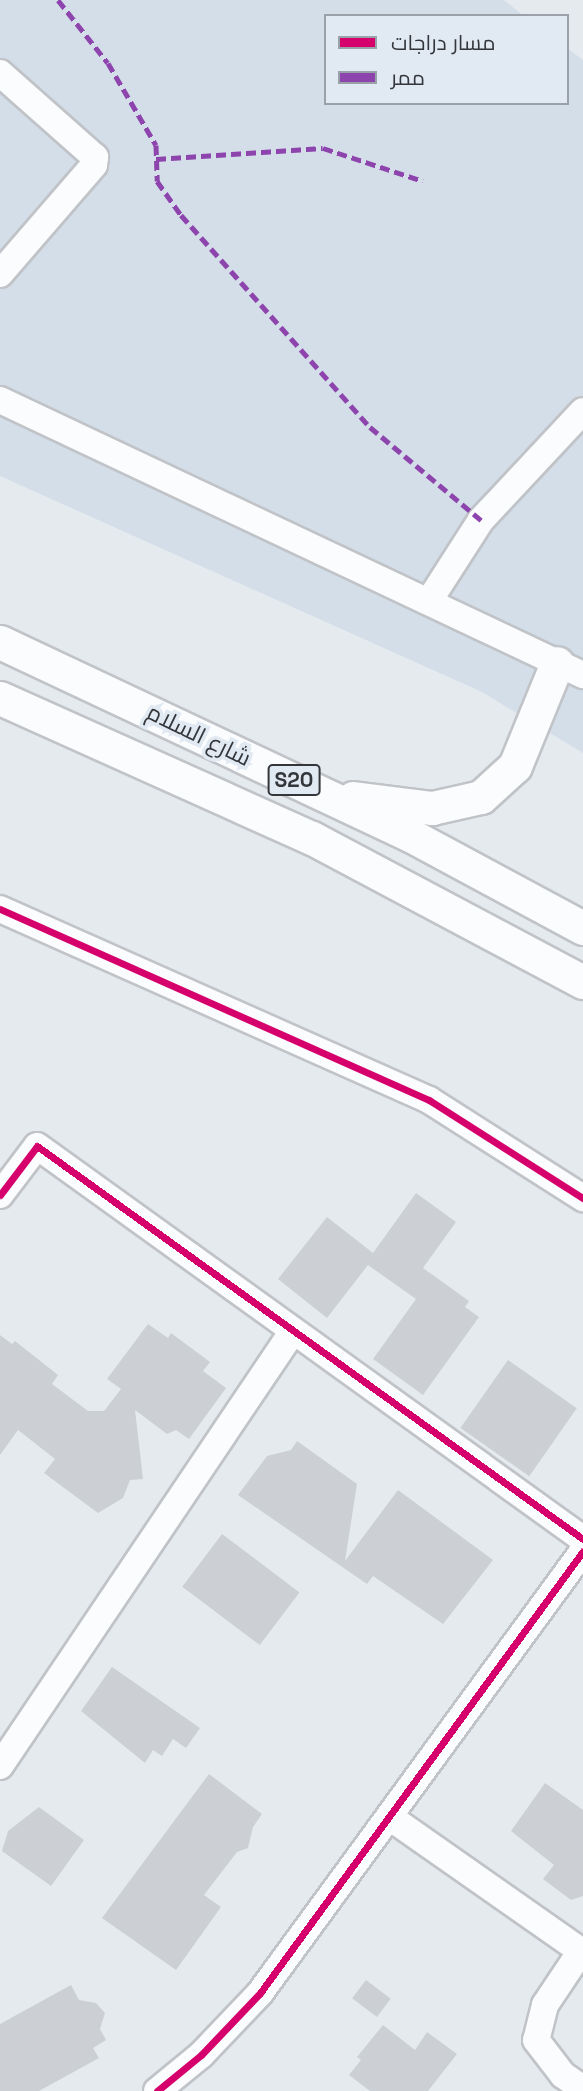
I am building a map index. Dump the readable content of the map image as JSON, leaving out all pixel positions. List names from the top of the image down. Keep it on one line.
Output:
{"streets":{"main road":["شارع السلام","S20"]},"legend":["مسار دراجات","ممر"]}
